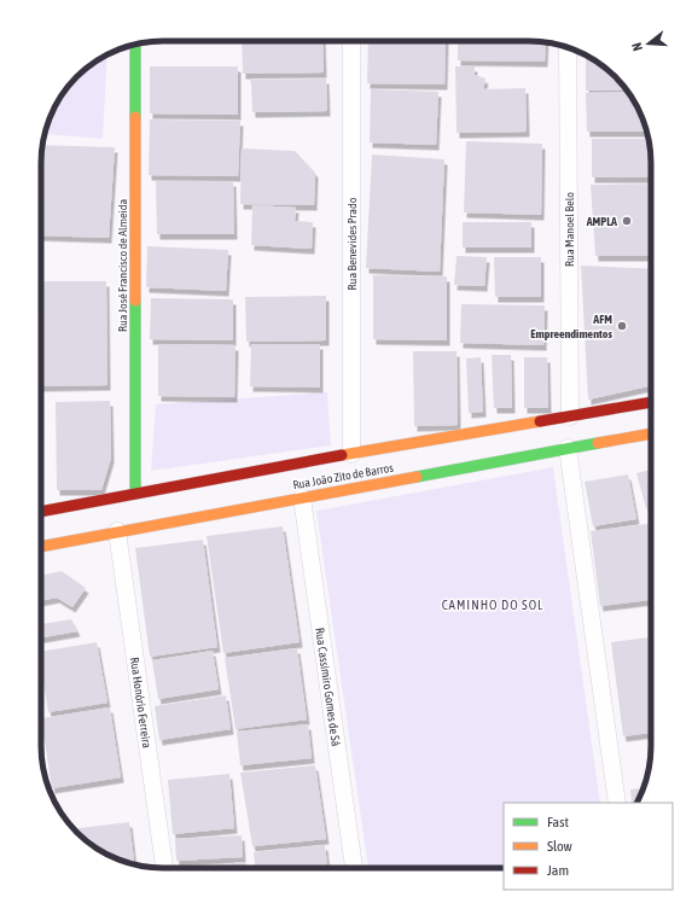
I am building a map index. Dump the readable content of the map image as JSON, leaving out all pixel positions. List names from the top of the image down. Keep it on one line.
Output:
{"streets":{"street":["Rua Manoel Belo","Rua Benevides Prado","Rua José Francisco de Almeida","Rua João Zito de Barros","Rua Cassimiro Gomes de Sá","Rua Honório Ferreira"]},"crossings":[["Rua Manoel Belo","Rua João Zito de Barros"],["Rua Benevides Prado","Rua João Zito de Barros"],["Rua José Francisco de Almeida","Rua João Zito de Barros"],["Rua João Zito de Barros","Rua Cassimiro Gomes de Sá"],["Rua João Zito de Barros","Rua Honório Ferreira"]],"districts":["CAMINHO DO SOL"],"places":["AMPLA","AFM Empreendimentos"],"legend":["Fast","Slow","Jam"],"north":"left"}
